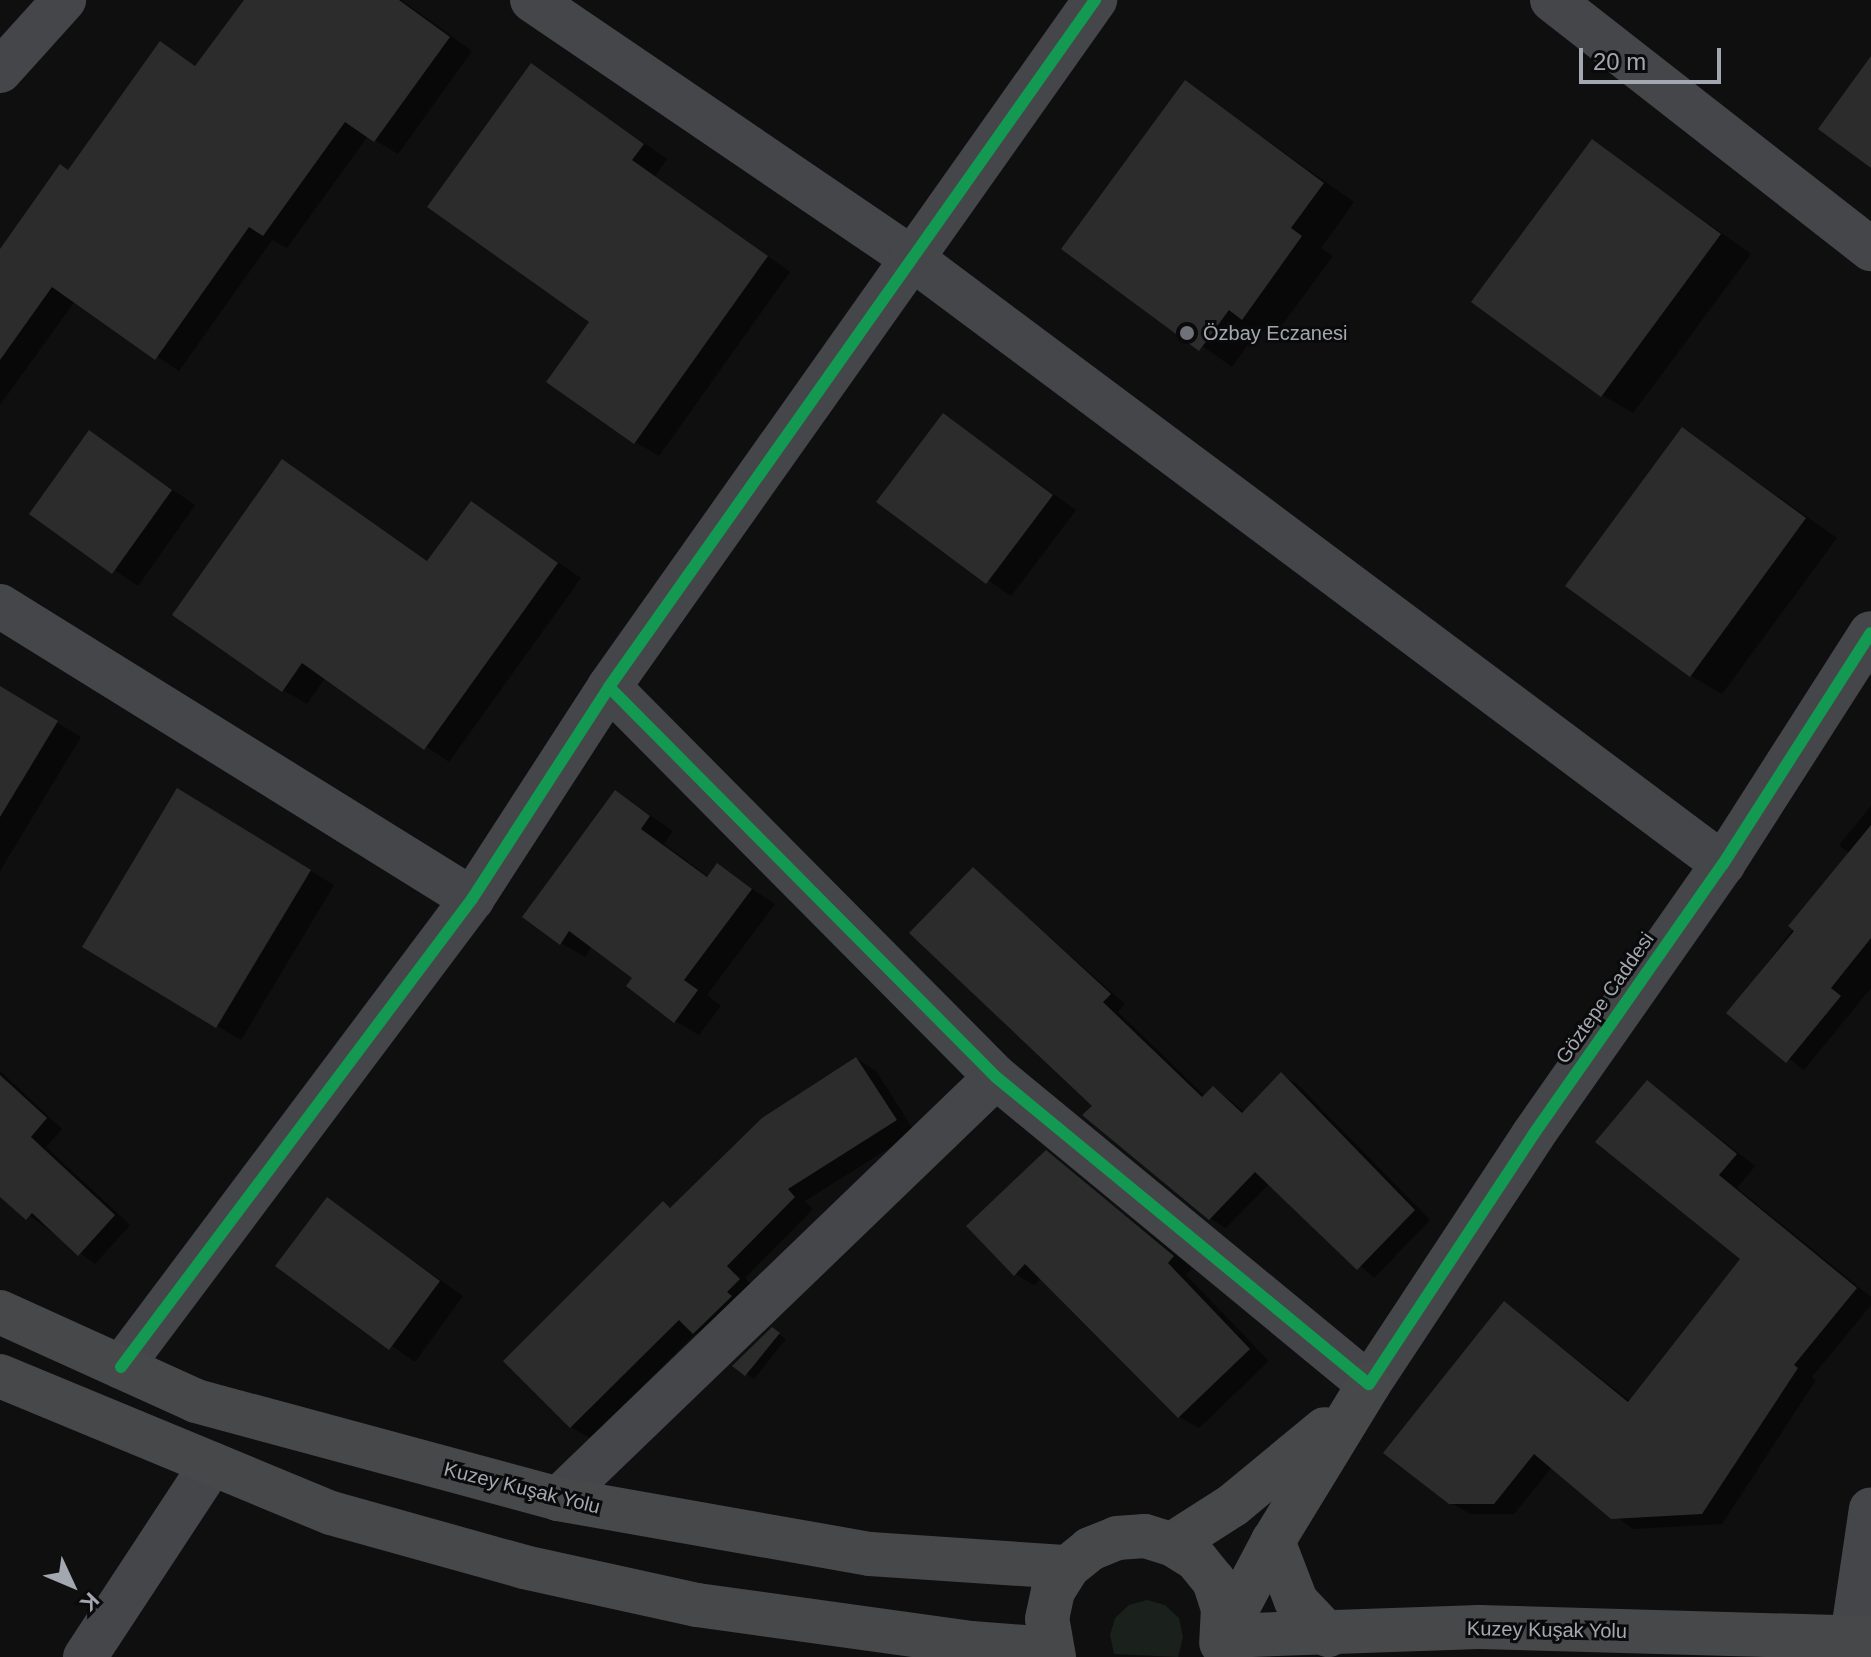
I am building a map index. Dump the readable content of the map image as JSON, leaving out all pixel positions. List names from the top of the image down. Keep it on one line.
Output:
{"streets":{"main road":["Kuzey Kuşak Yolu"],"street":["Göztepe Caddesi"]},"places":["Özbay Eczanesi"],"scale_bar":"20 m","north":"bottom right"}
